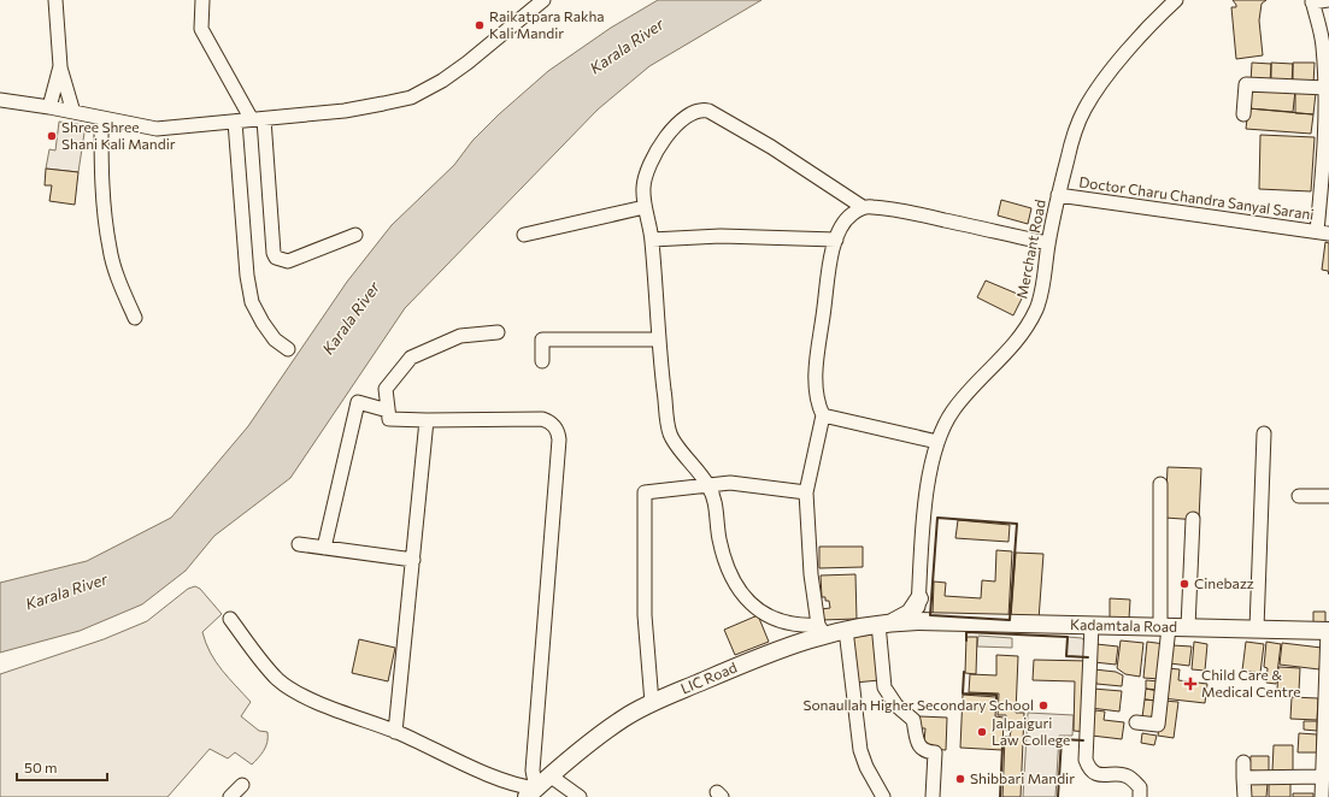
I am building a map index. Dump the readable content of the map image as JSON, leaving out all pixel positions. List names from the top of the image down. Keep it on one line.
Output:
{"streets":{"main road":["Kadamtala Road","LIC Road"],"street":["Doctor Charu Chandra Sanyal Sarani","Merchant Road"]},"crossings":[["Doctor Charu Chandra Sanyal Sarani","Merchant Road"],["Merchant Road","Kadamtala Road"],["Merchant Road","LIC Road"],["Kadamtala Road","LIC Road"]],"water":["Karala River"],"places":{"other":["Raikatpara Rakha Kali Mandir","Shree Shree Shani Kali Mandir","Cinebazz","Sonaullah Higher Secondary School","Jalpaiguri Law College","Shibbari Mandir"],"health":["Child Care & Medical Centre"]},"scale_bar":"50 m"}
